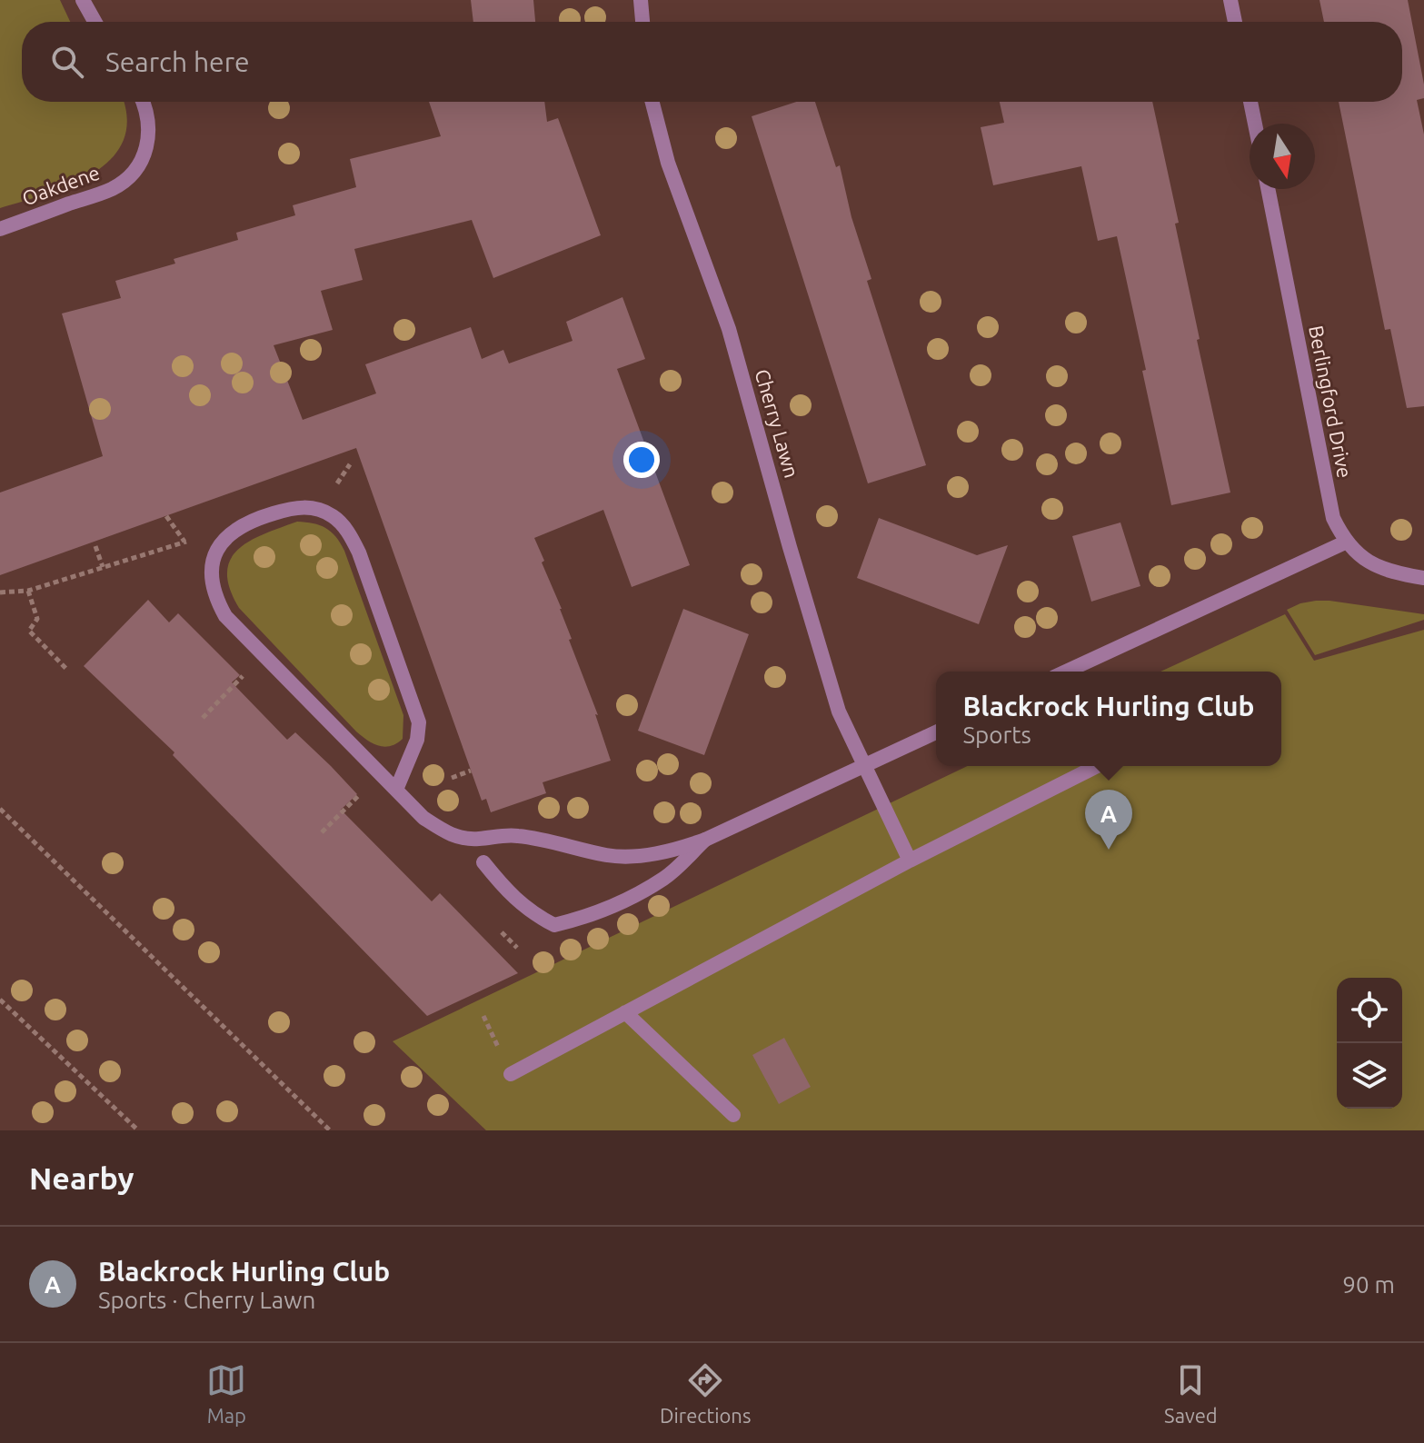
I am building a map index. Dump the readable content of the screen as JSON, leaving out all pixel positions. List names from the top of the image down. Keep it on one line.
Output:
{"streets":{"street":["Oakdene","Berlingford Drive","Cherry Lawn"]},"north":"bottom","page":{"search":"Search here","popup":["Blackrock Hurling Club","Sports"],"pins":"A","heading":"Nearby","list":[{"mark":"A","name":"Blackrock Hurling Club","note":"Sports · Cherry Lawn","value":"90 m"}],"nav":["Map","Directions","Saved"]}}
